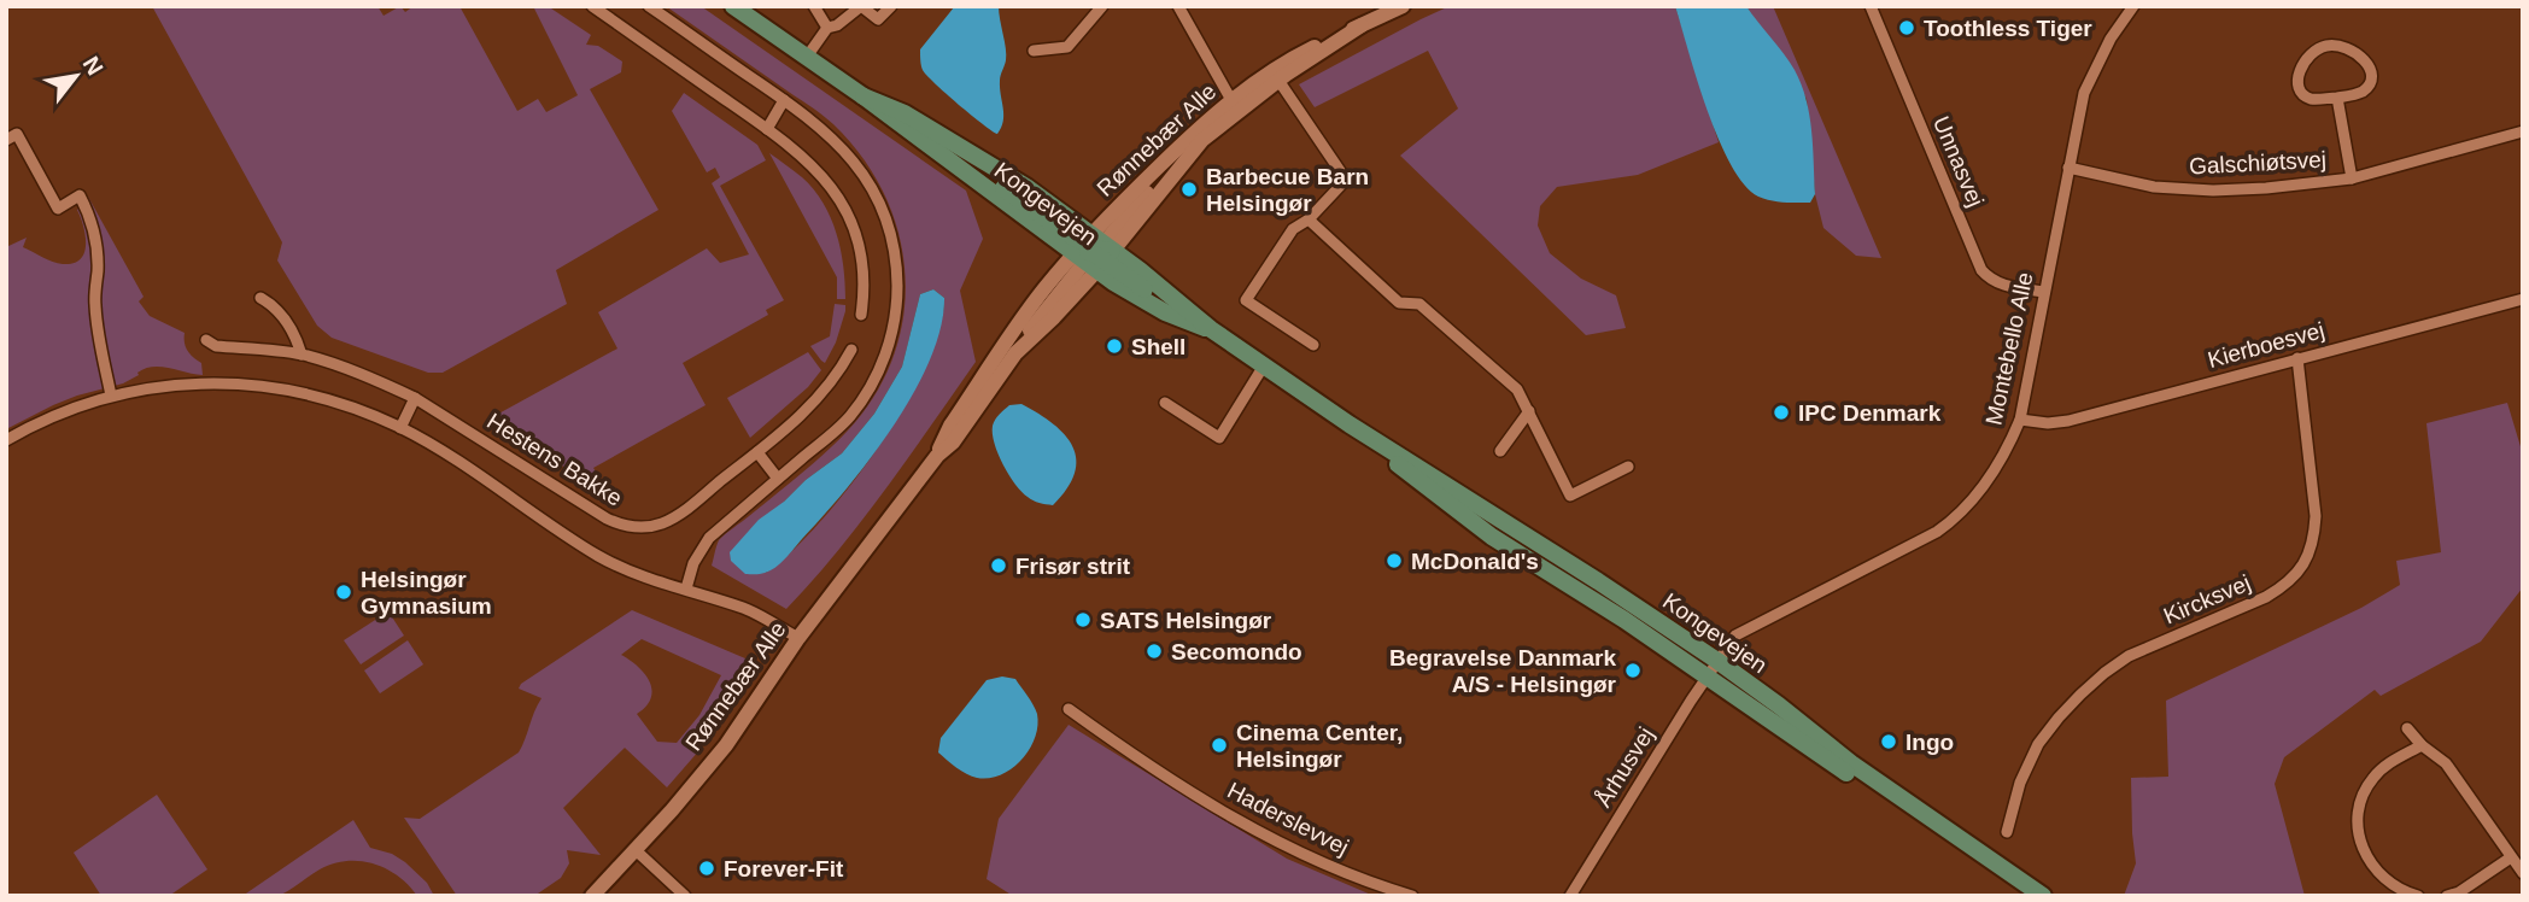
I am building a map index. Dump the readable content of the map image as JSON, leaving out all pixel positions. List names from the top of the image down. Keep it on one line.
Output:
{"streets":{"main road":["Rønnebær Alle","Kongevejen"],"street":["Unnasvej","Galschiøtsvej","Kierboesvej","Montebello Alle","Hestens Bakke","Kircksvej","Århusvej","Haderslevvej"]},"crossings":[["Rønnebær Alle","Kongevejen"],["Unnasvej","Montebello Alle"],["Galschiøtsvej","Montebello Alle"],["Kongevejen","Montebello Alle"],["Kongevejen","Århusvej"],["Kierboesvej","Montebello Alle"],["Kierboesvej","Kircksvej"],["Montebello Alle","Århusvej"]],"places":["Toothless Tiger","Barbecue Barn Helsingør","Shell","IPC Denmark","McDonald's","Frisør strit","Helsingør Gymnasium","SATS Helsingør","Secomondo","Begravelse Danmark A/S - Helsingør","Ingo","Cinema Center, Helsingør","Forever-Fit"],"north":"top right"}
